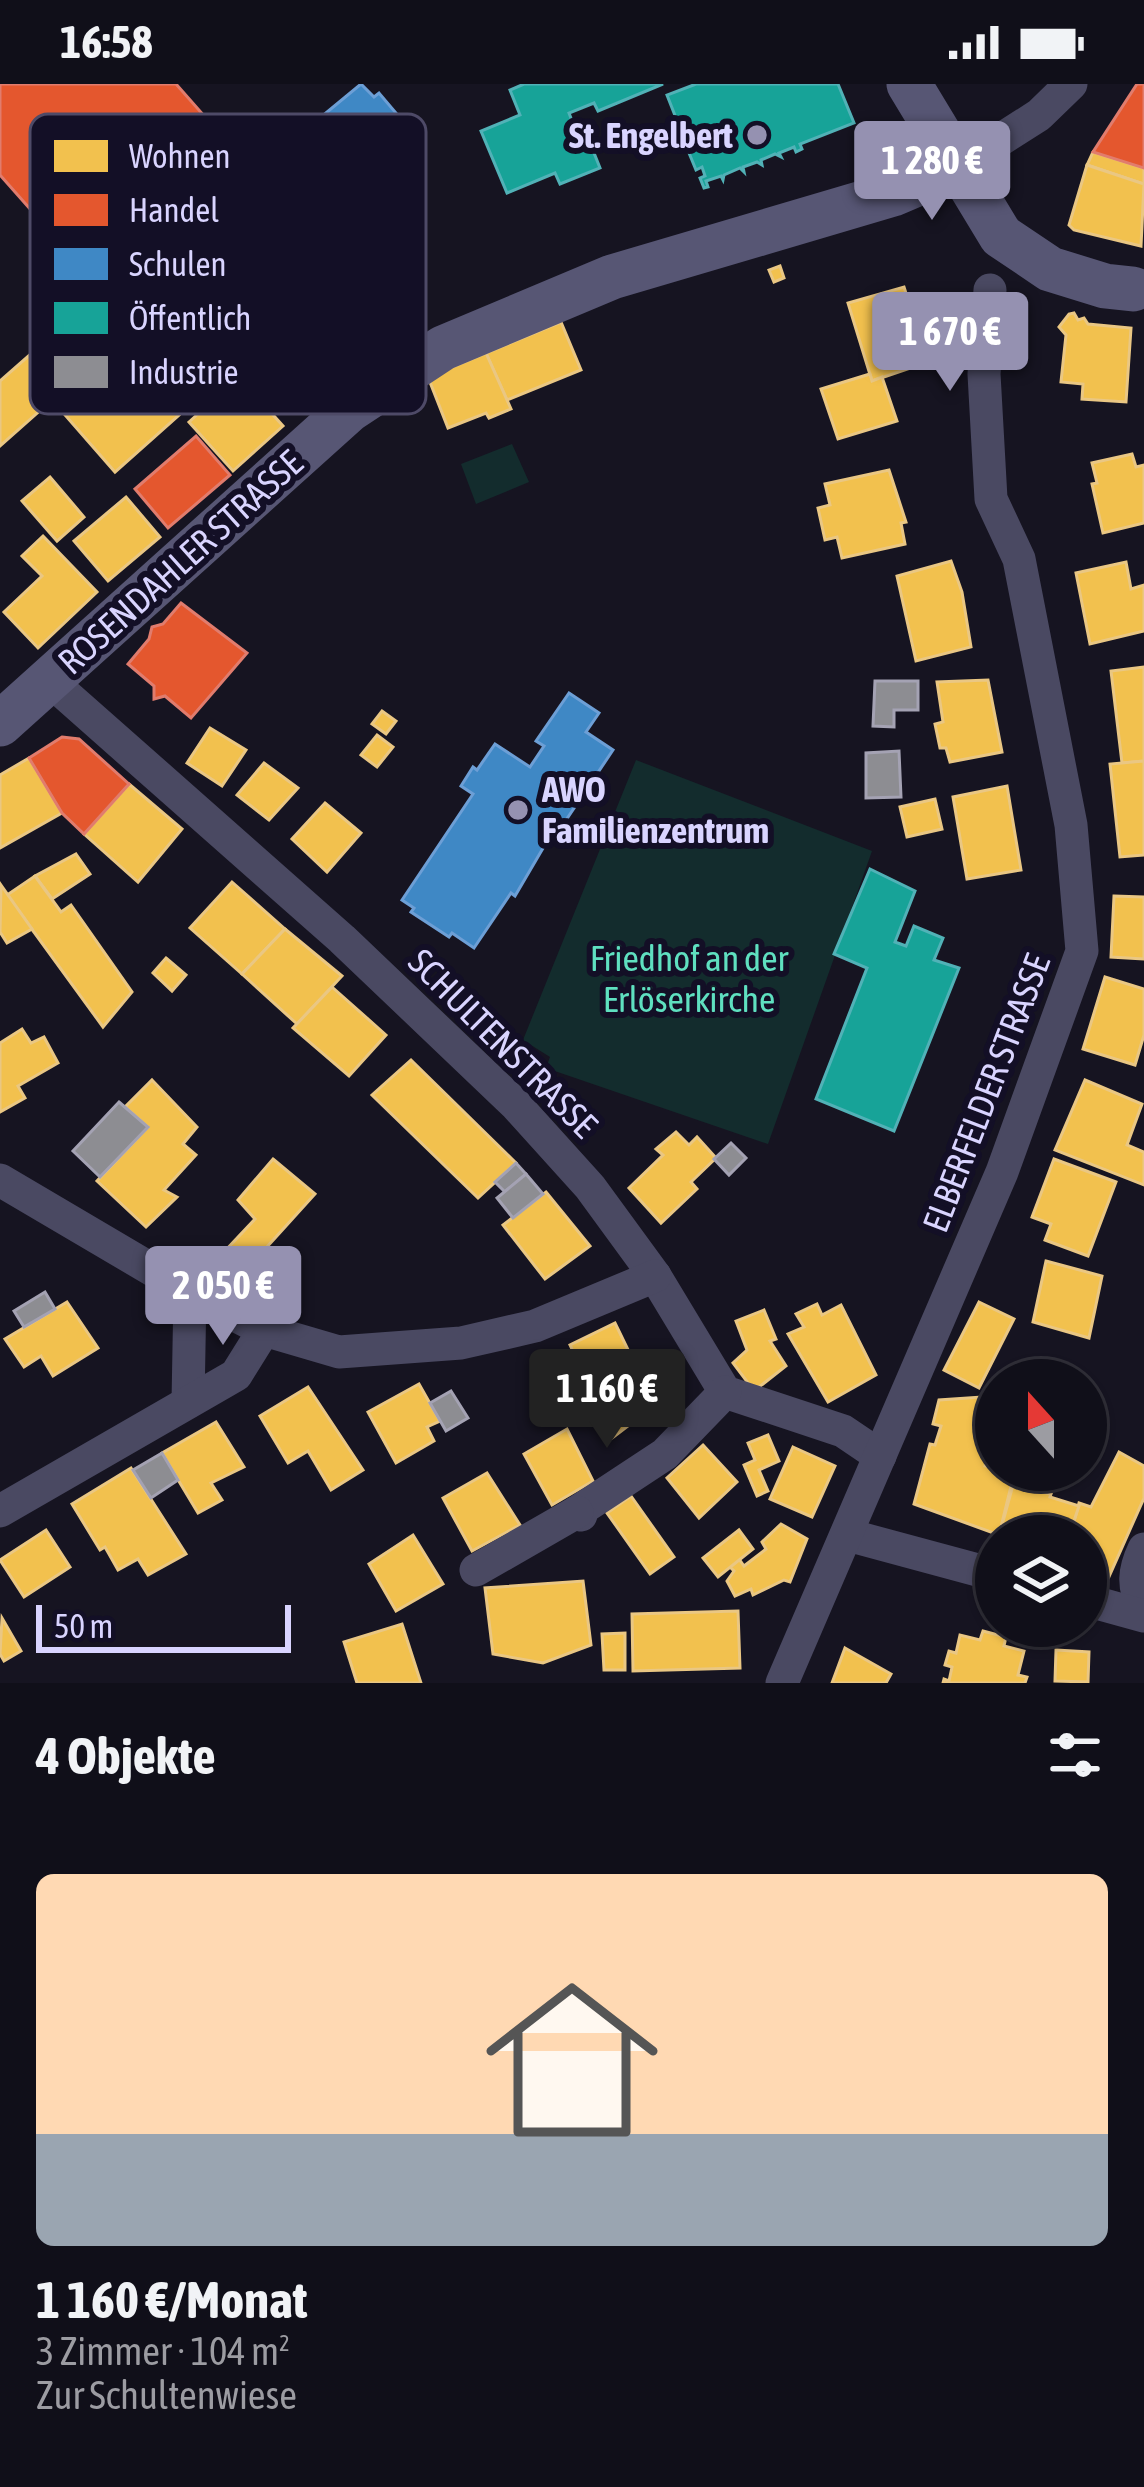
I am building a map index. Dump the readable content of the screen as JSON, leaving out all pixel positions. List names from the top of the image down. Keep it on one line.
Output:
{"streets":{"main road":["ROSENDAHLER STRASSE"],"street":["SCHULTENSTRASSE","ELBERFELDER STRASSE"]},"crossings":[["ROSENDAHLER STRASSE","SCHULTENSTRASSE"]],"parks":["Friedhof an der Erlöserkirche"],"places":["St. Engelbert","AWO Familienzentrum"],"legend":["Wohnen","Handel","Schulen","Öffentlich","Industrie"],"scale_bar":"50 m","north":"top","page":{"status":"16:58","price":["1 280 €","1 670 €","2 050 €","1 160 €"],"scale":"50 m","heading":"4 Objekte","list":[{"name":"1 160 €/Monat","note":"3 Zimmer · 104 m² · Zur Schultenwiese"}]}}
